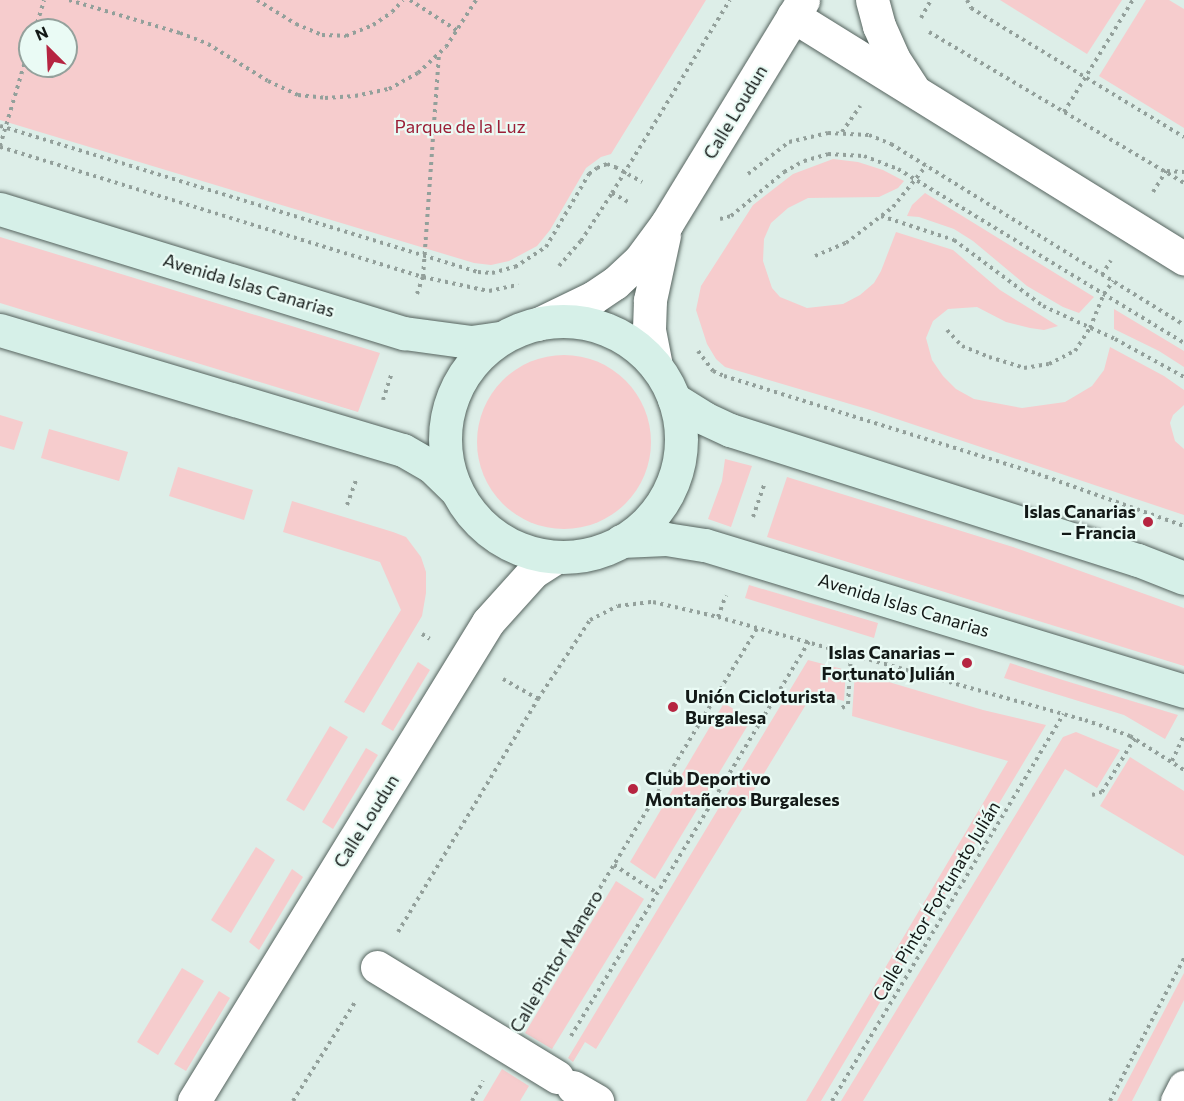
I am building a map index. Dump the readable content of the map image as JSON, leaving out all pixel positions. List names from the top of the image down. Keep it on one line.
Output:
{"streets":{"main road":["Avenida Islas Canarias"],"street":["Calle Loudun","Calle Pintor Manero"],"path":["Calle Pintor Fortunato Julián"]},"parks":["Parque de la Luz"],"places":["Islas Canarias – Francia","Islas Canarias – Fortunato Julián","Unión Cicloturista Burgalesa","Club Deportivo Montañeros Burgaleses"],"north":"top left"}
